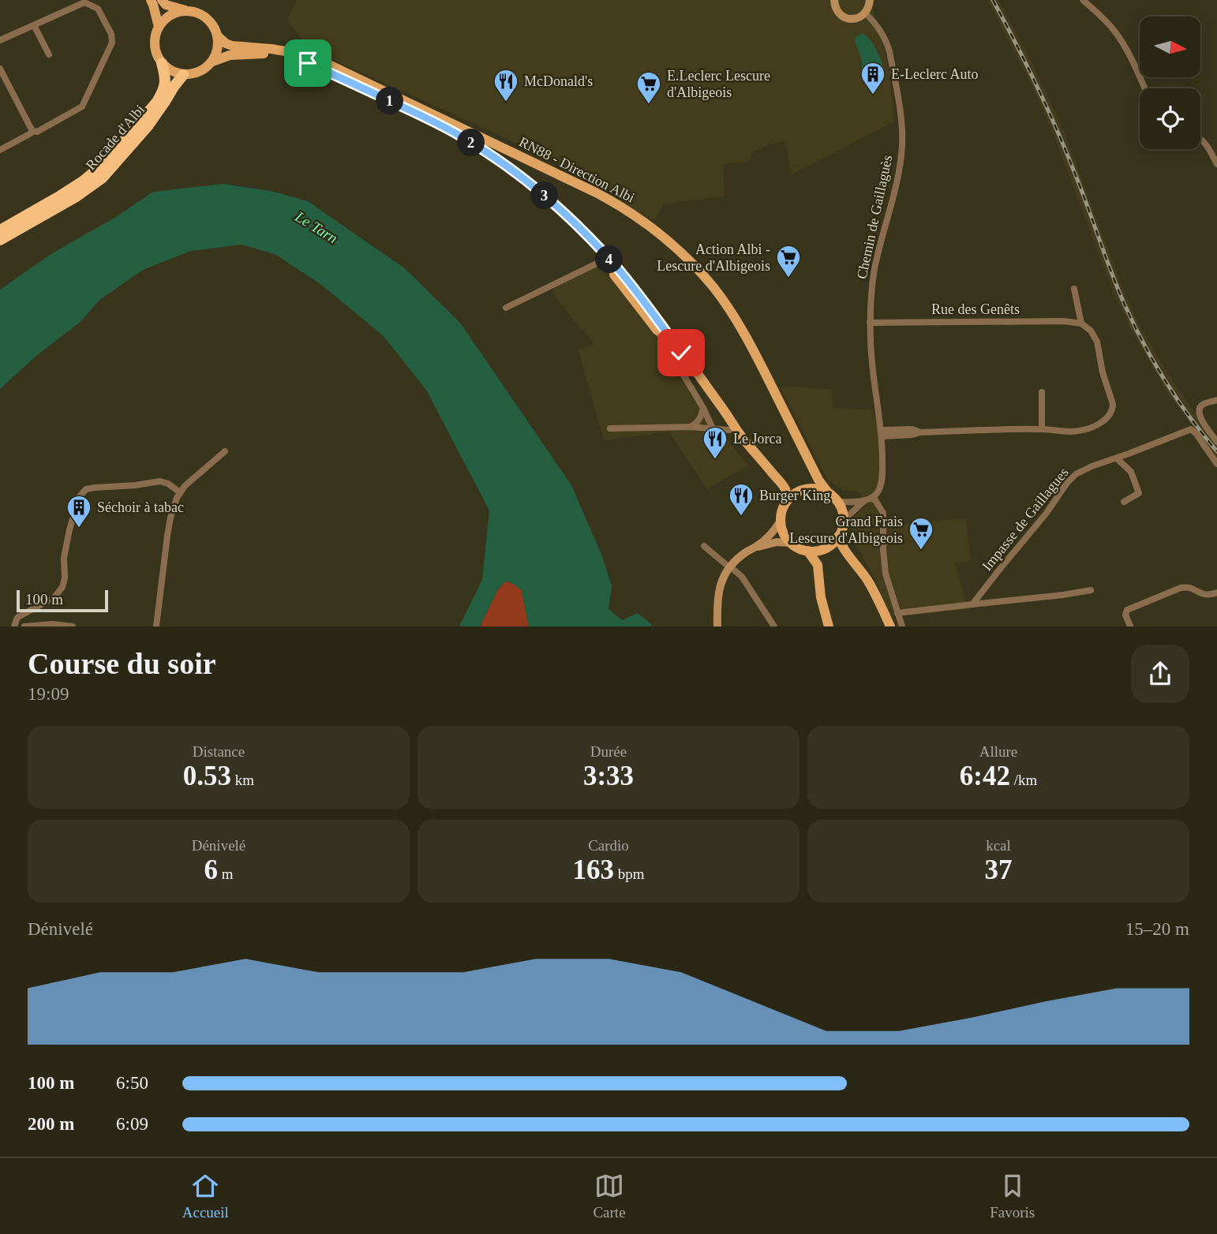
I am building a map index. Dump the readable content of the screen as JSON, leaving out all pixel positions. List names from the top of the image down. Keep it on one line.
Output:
{"streets":{"highway":["Rocade d'Albi"],"main road":["RN88 - Direction Albi"],"street":["Chemin de Gaillaguès","Rue des Genêts","Impasse de Gaillagues"]},"crossings":[["Rocade d'Albi","RN88 - Direction Albi"],["Chemin de Gaillaguès","Rue des Genêts"]],"water":["Le Tarn"],"places":{"building":["E-Leclerc Auto","Séchoir à tabac"],"restaurant":["McDonald's","Le Jorca","Burger King"],"supermarket":["E.Leclerc Lescure d'Albigeois","Action Albi - Lescure d'Albigeois","Grand Frais Lescure d'Albigeois"]},"scale_bar":"100 m","north":"right","page":{"pins":["1","2","3","4"],"scale":"100 m","heading":["Course du soir","19:09"],"stats":[["Distance","0.53 km"],["Durée","3:33"],["Allure","6:42 /km"],["Dénivelé","6 m"],["Cardio","163 bpm"],["kcal","37"]],"chart":["Dénivelé","15–20 m"],"list":[{"name":"100 m","note":"6:50"},{"name":"200 m","note":"6:09"}],"tabs":["Accueil","Carte","Favoris"]}}
